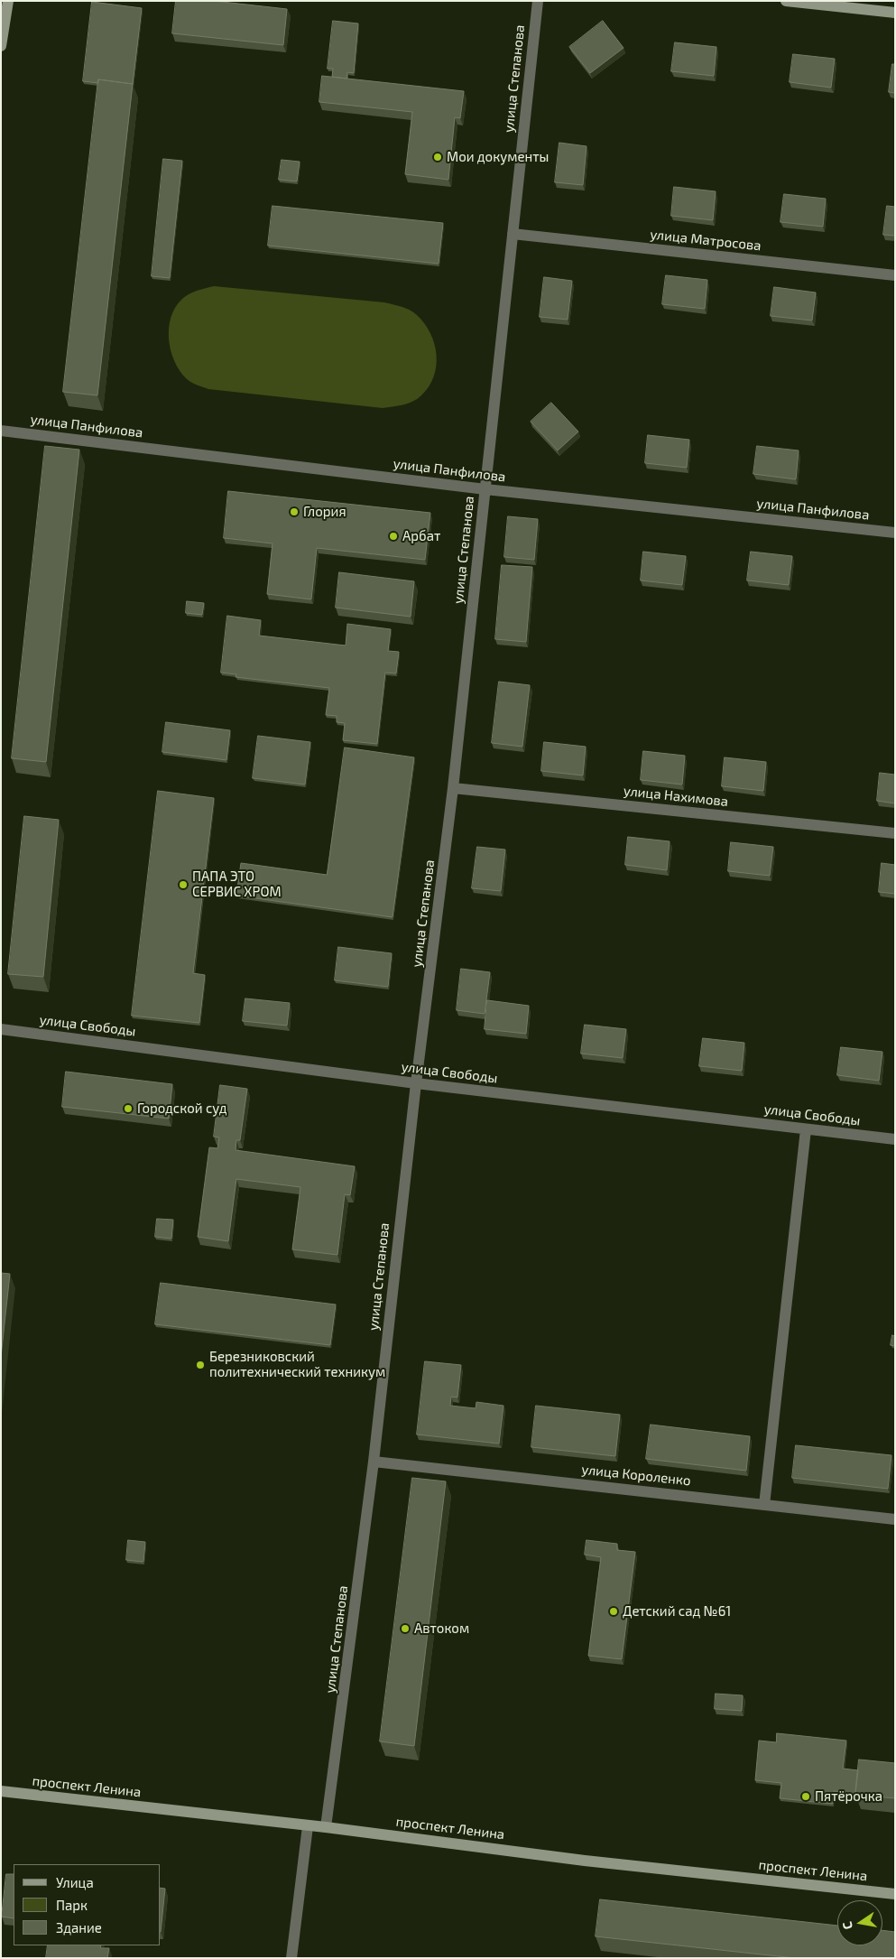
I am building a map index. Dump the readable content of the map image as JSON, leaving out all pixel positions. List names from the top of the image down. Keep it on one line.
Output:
{"streets":{"main road":["проспект Ленина"],"street":["улица Степанова","улица Матросова","улица Панфилова","улица Нахимова","улица Свободы","улица Короленко"]},"crossings":[["улица Степанова","улица Матросова"],["улица Степанова","улица Панфилова"],["улица Степанова","улица Нахимова"],["улица Степанова","улица Свободы"],["улица Степанова","улица Короленко"],["улица Степанова","проспект Ленина"]],"places":["Мои документы","Глория","Арбат","ПАПА ЭТО СЕРВИС ХРОМ","Городской суд","Березниковский политехнический техникум","Детский сад №61","Автоком","Пятёрочка"],"legend":["Улица","Парк","Здание"],"north":"left"}
